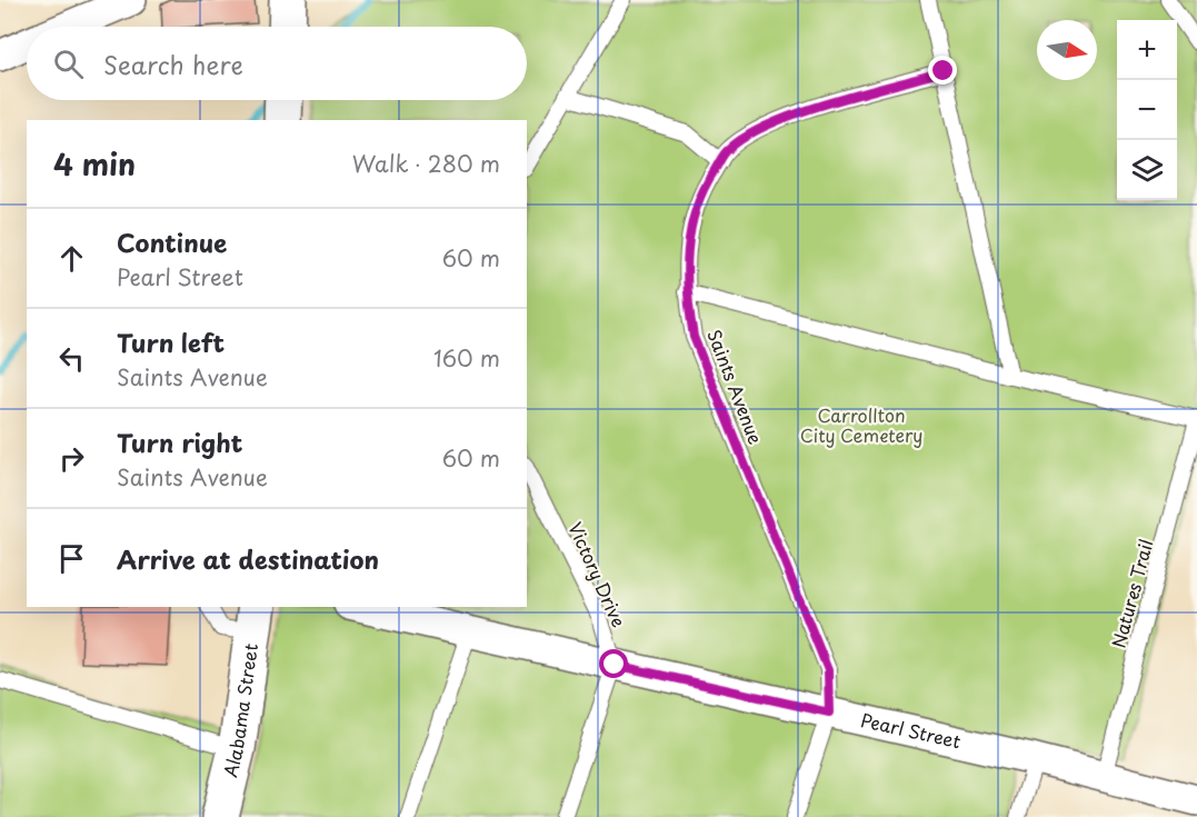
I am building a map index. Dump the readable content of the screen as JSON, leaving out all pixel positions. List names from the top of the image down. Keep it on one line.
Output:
{"streets":{"main road":["Alabama Street"],"street":["Pearl Street"],"lane":["Saints Avenue","Victory Drive","Natures Trail"]},"crossings":[["Saints Avenue","Pearl Street"],["Victory Drive","Pearl Street"],["Natures Trail","Pearl Street"]],"parks":["Carrollton City Cemetery"],"north":"right","page":{"map_buttons":["+","−"],"search":"Search here","heading":["4 min","Walk · 280 m"],"list":[["Continue","Pearl Street","60 m"],["Turn left","Saints Avenue","160 m"],["Turn right","Saints Avenue","60 m"],"Arrive at destination"]}}
